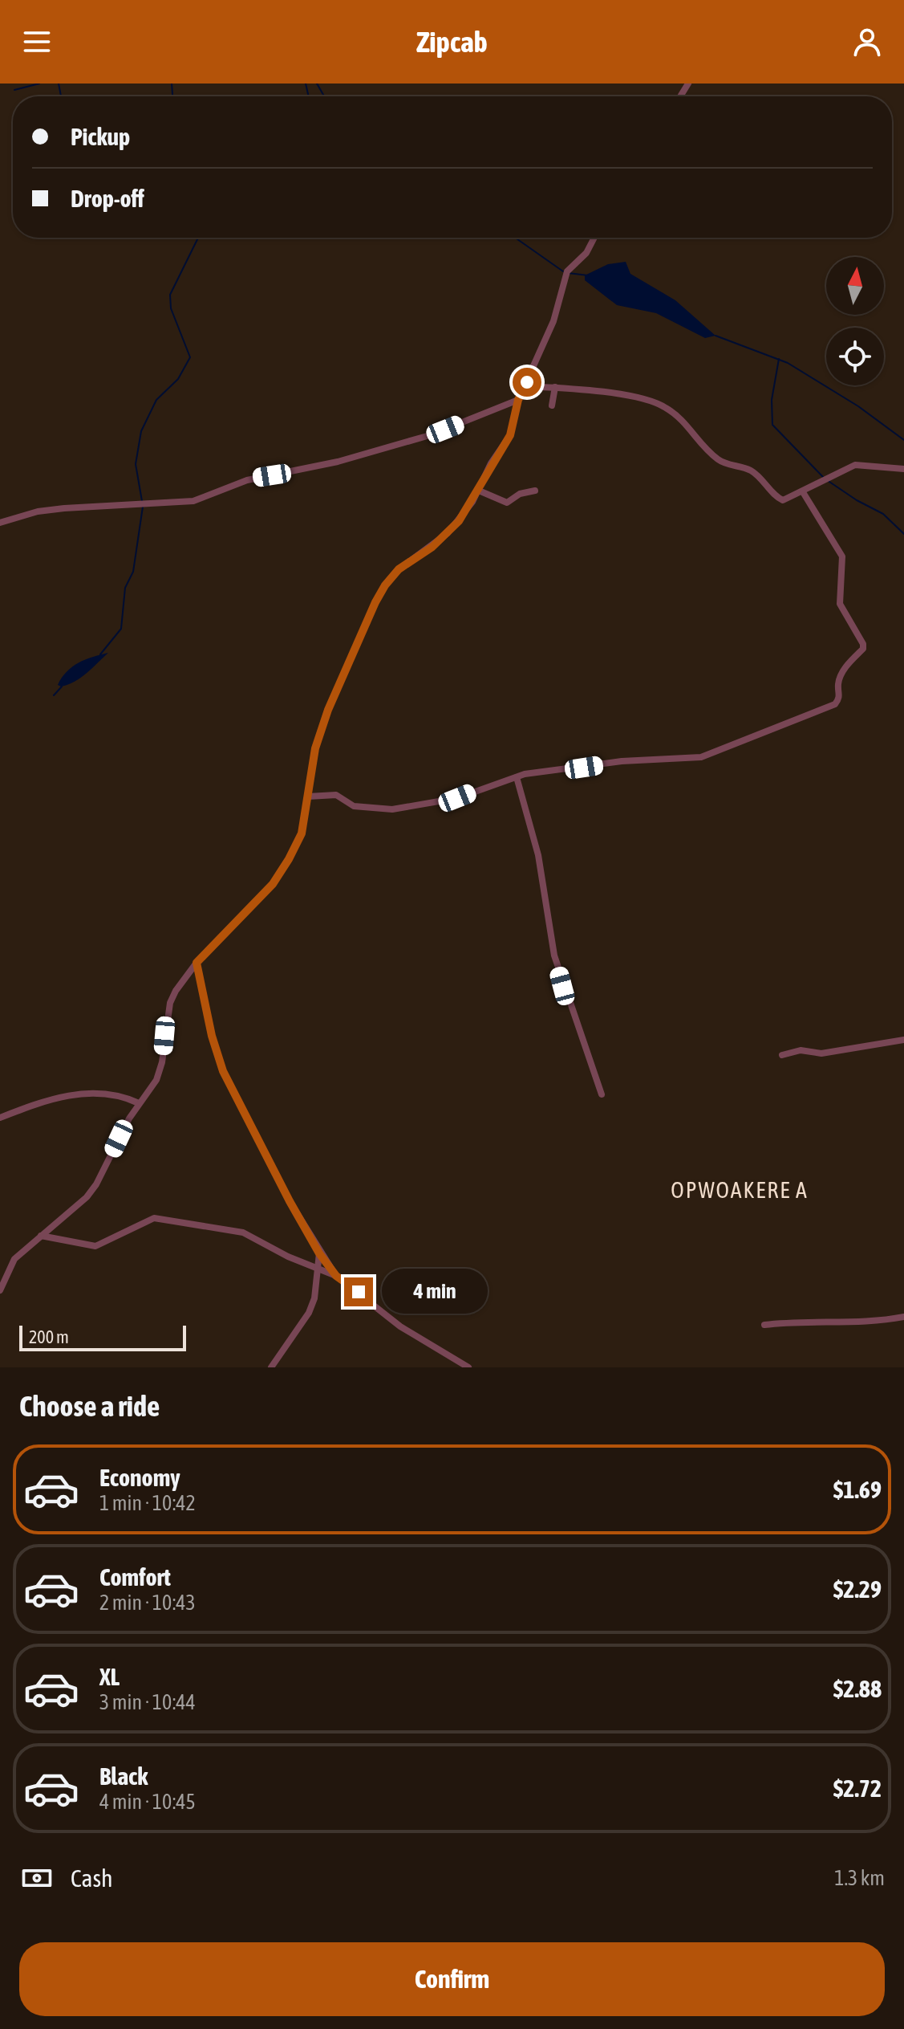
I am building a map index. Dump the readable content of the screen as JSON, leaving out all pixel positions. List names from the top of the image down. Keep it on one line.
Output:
{"districts":["OPWOAKERE A"],"scale_bar":"200 m","north":"top","page":{"header":"Zipcab","banner":["Pickup","Drop-off"],"bubble":"4 min","scale":"200 m","heading":"Choose a ride","list":[{"name":"Economy","note":"1 min · 10:42","value":"$1.69"},{"name":"Comfort","note":"2 min · 10:43","value":"$2.29"},{"name":"XL","note":"3 min · 10:44","value":"$2.88"},{"name":"Black","note":"4 min · 10:45","value":"$2.72"}],"pay":["Cash","1.3 km"],"buttons":"Confirm"}}
